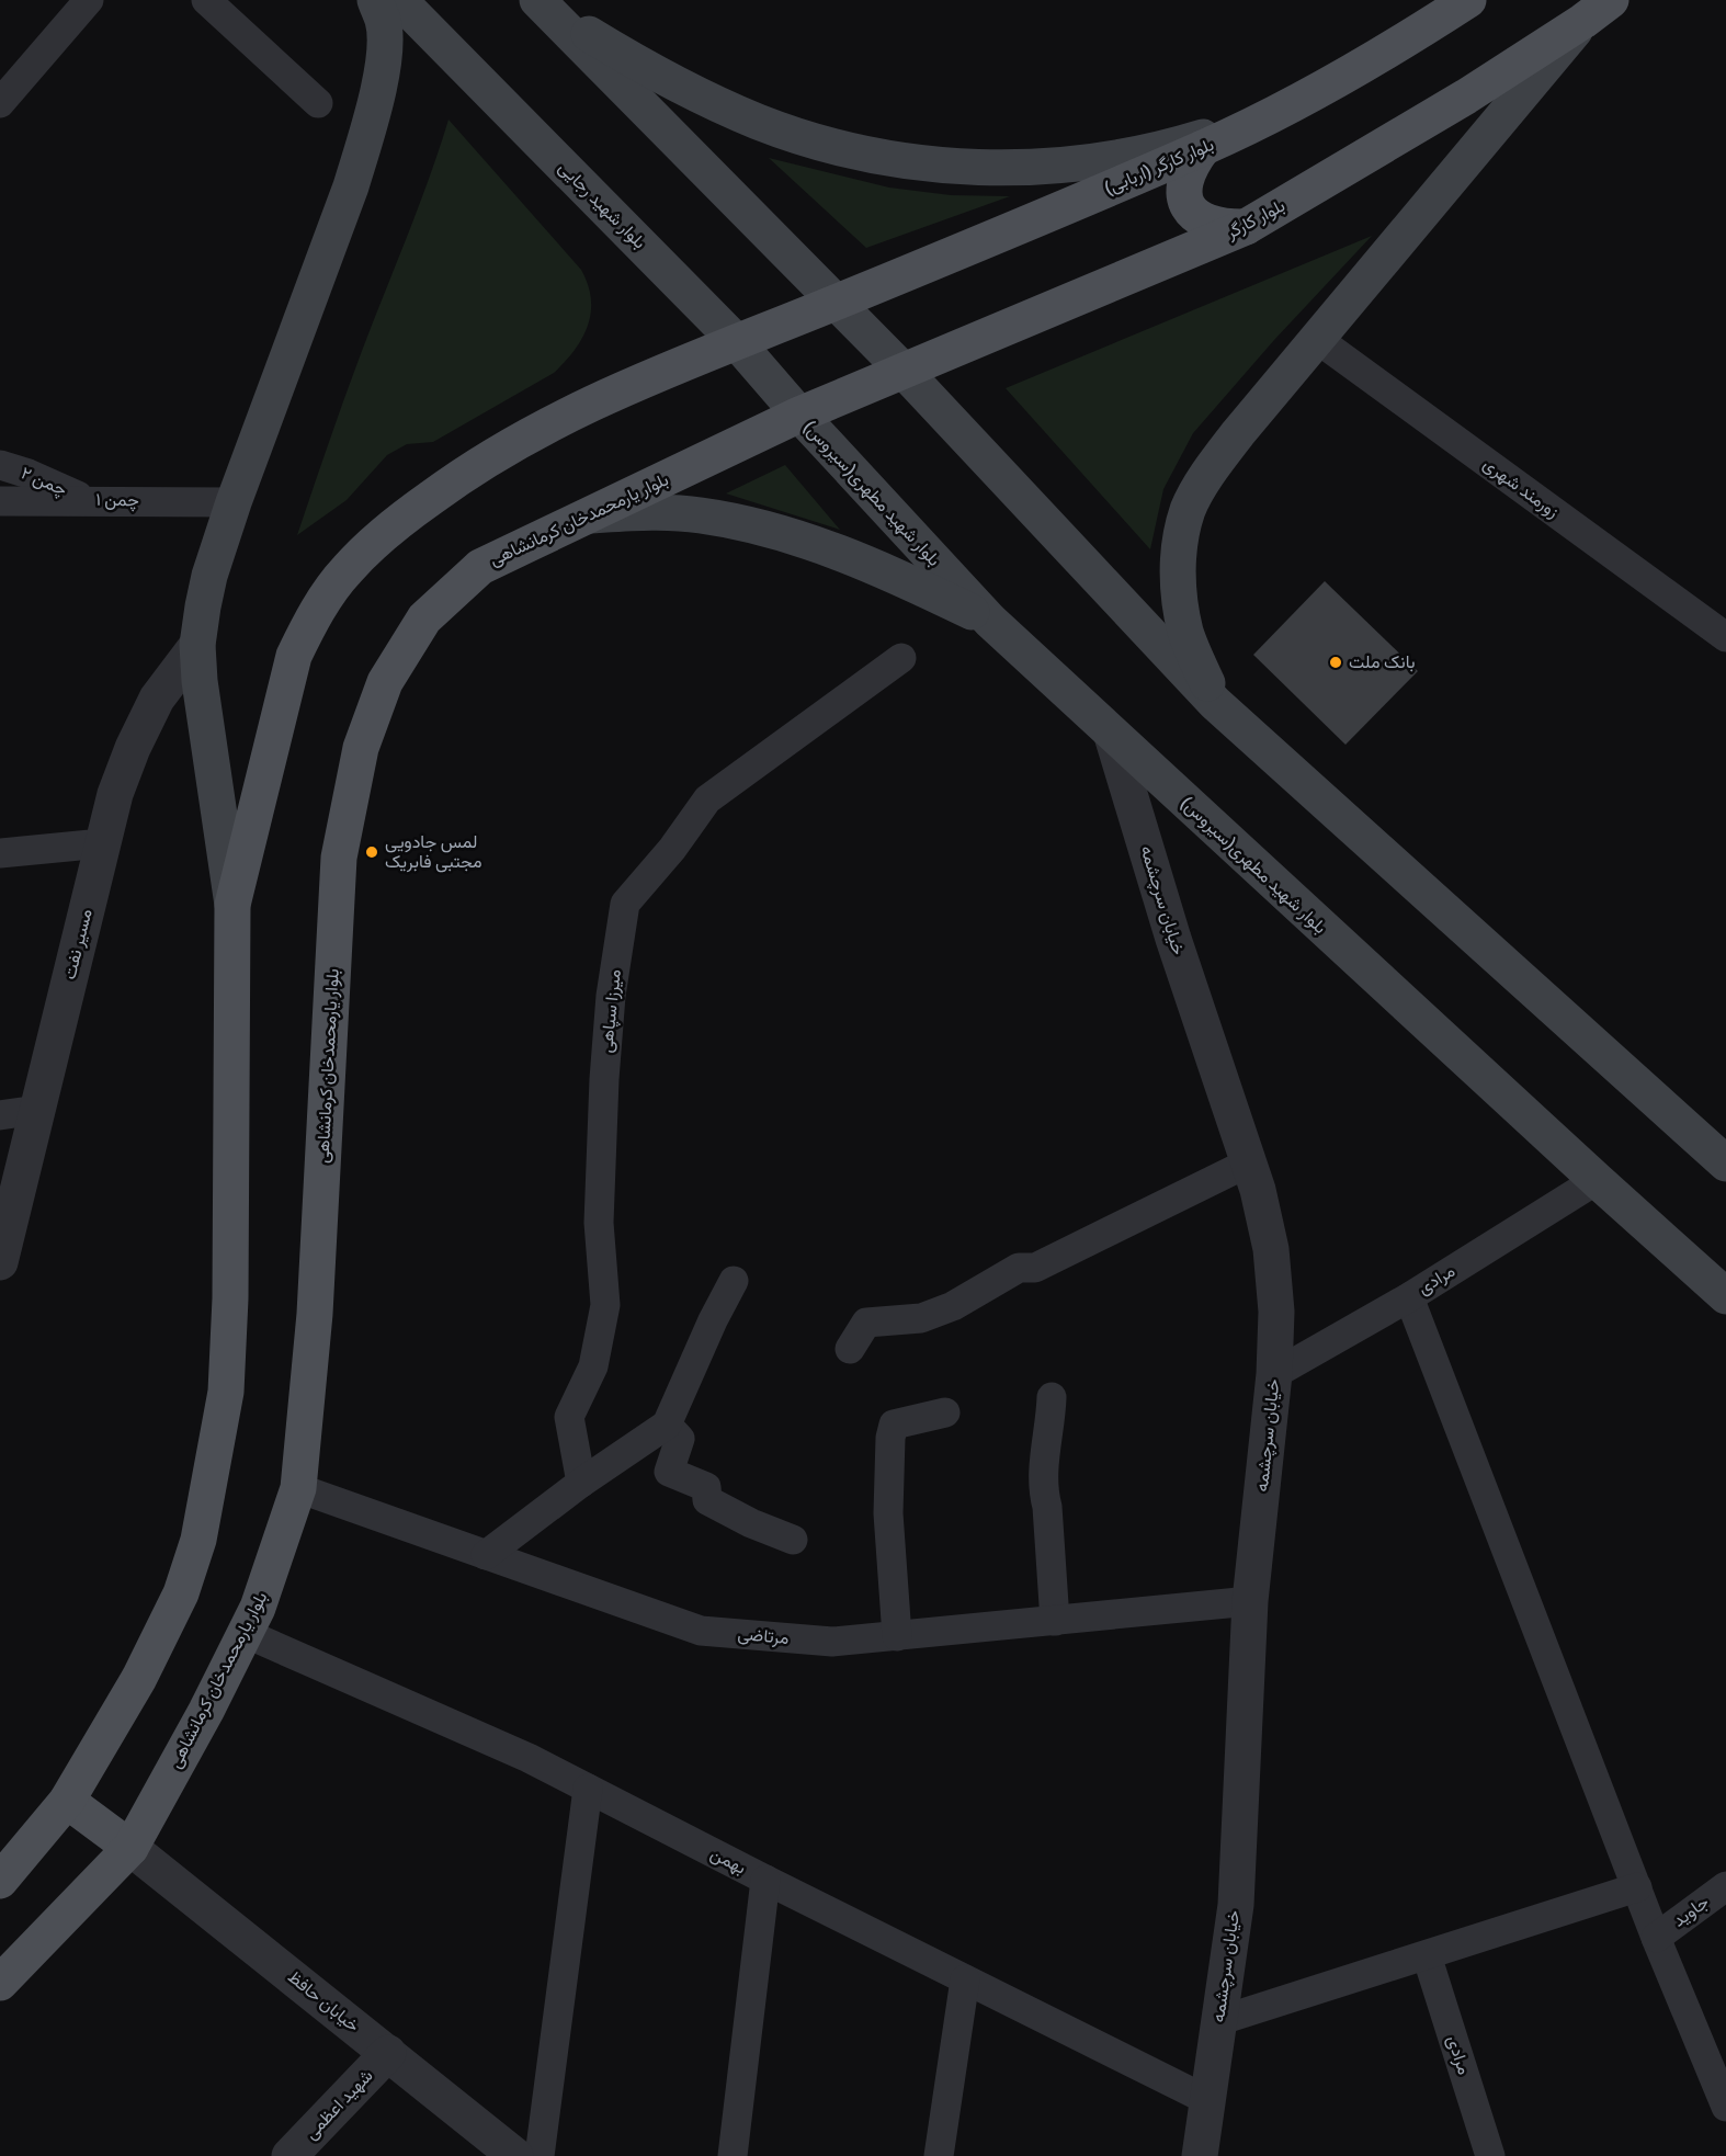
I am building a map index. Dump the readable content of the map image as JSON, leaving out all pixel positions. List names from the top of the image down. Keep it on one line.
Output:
{"streets":{"main road":["بلوار کارگر (اربابی)","بلوار شهید رجایی","بلوار کارگر","بلوار شهید مطهری(سیروس)","بلوار یارمحمدخان کرمانشاهی"],"street":["چمن ۲","زورمند شهری","چمن ۱","خیابان سرچشمه","مسیر نفت","میرزا سپاهی","مرادی","مرتاضی","بهمن","جاوید","خیابان حافظ","شهید اعظمی"]},"crossings":[["بلوار شهید رجایی","بلوار شهید مطهری(سیروس)"],["بلوار شهید رجایی","بلوار یارمحمدخان کرمانشاهی"],["بلوار کارگر","بلوار یارمحمدخان کرمانشاهی"],["چمن ۲","چمن ۱"],["بلوار شهید مطهری(سیروس)","بلوار یارمحمدخان کرمانشاهی"],["بلوار شهید مطهری(سیروس)","خیابان سرچشمه"],["بلوار شهید مطهری(سیروس)","مرادی"],["بلوار یارمحمدخان کرمانشاهی","مرتاضی"],["بلوار یارمحمدخان کرمانشاهی","بهمن"],["بلوار یارمحمدخان کرمانشاهی","خیابان حافظ"],["خیابان سرچشمه","مرادی"],["خیابان سرچشمه","مرتاضی"],["خیابان سرچشمه","بهمن"],["خیابان حافظ","شهید اعظمی"]],"places":["بانک ملت","لمس جادویی مجتبی فابریک"]}
